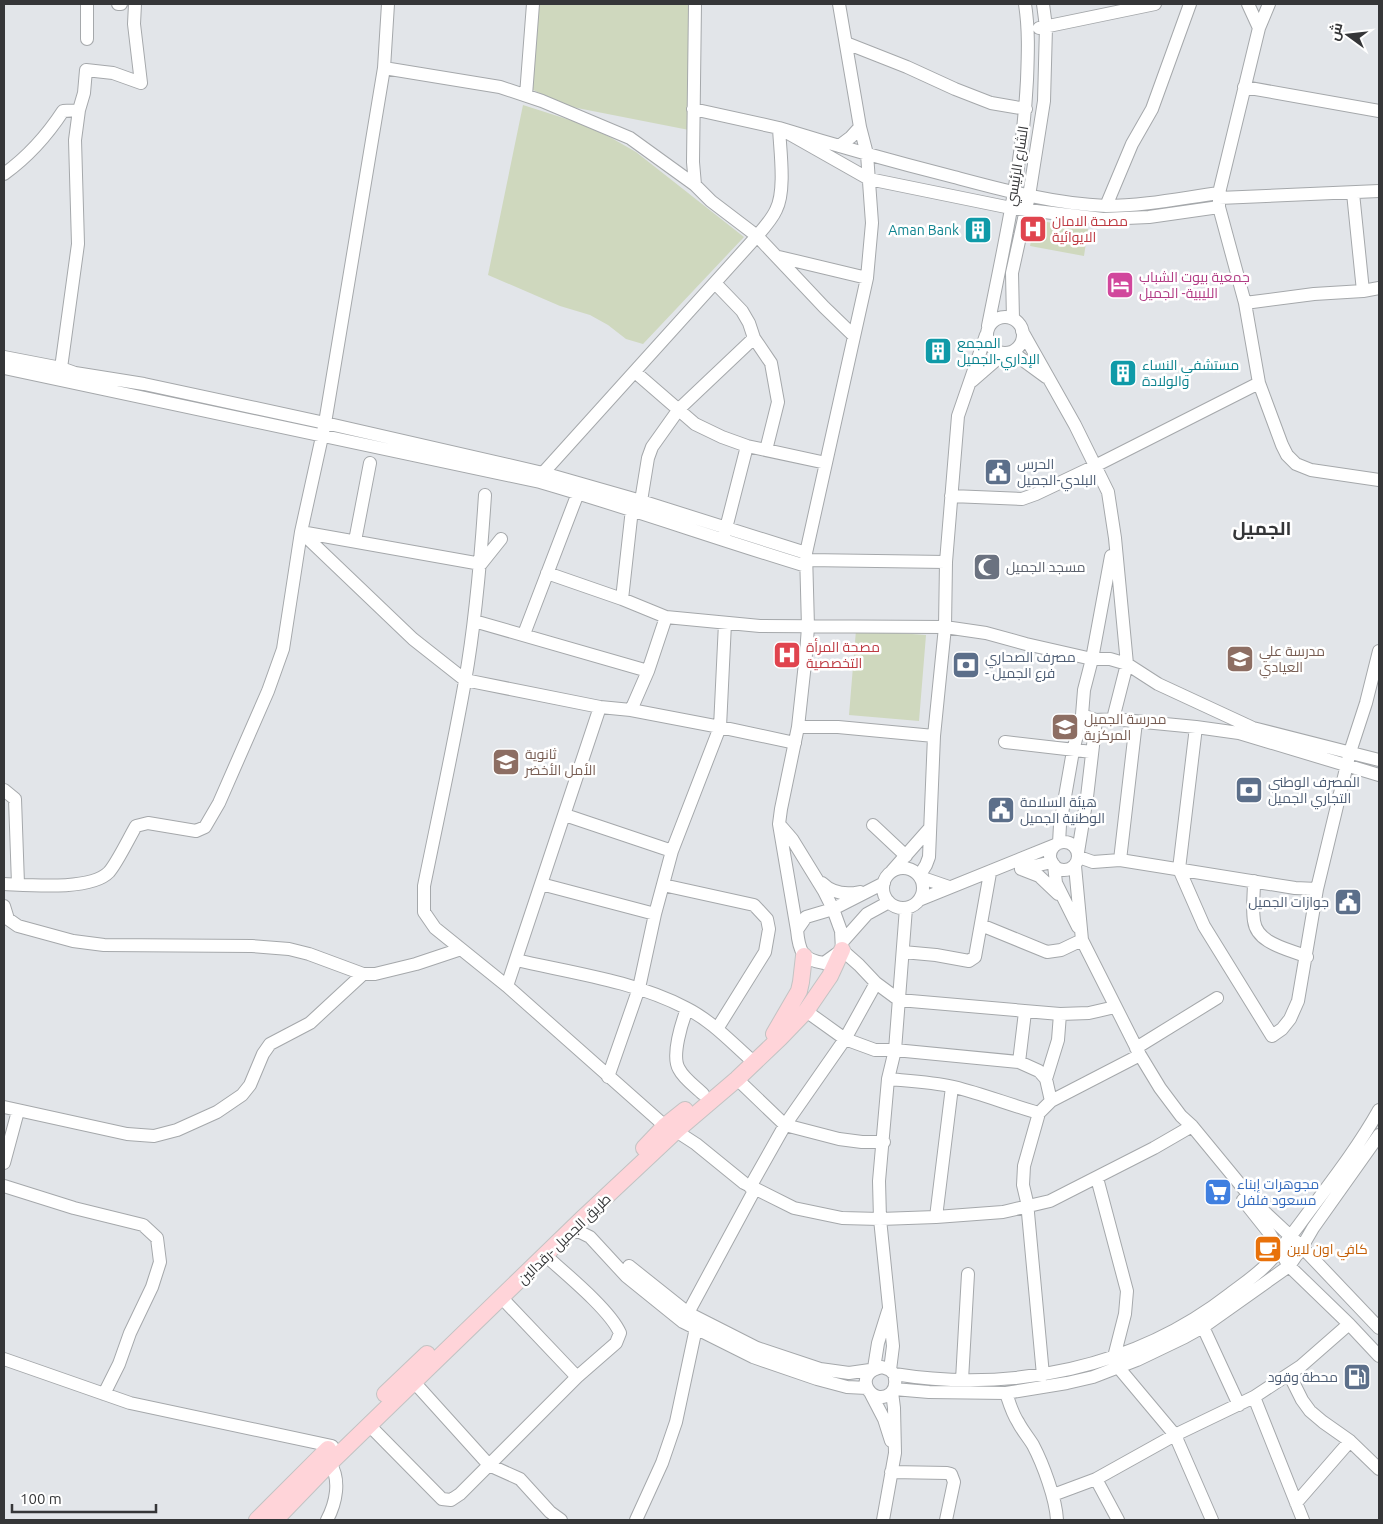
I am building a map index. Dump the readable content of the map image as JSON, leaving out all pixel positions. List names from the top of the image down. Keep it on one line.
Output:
{"streets":{"main road":["طريق الجميل -رقدالين"],"street":["الشارع الرئيسي"]},"districts":["الجميل"],"places":{"hospital":["مصحة الامان الايوائية","مصحة المرأة التخصصية"],"building":["Aman Bank","المجمع الإداري-الجميل","مستشفي النساء والولادة"],"hotel":["جمعية بيوت الشباب الليبية- الجميل"],"public building":["الحرس البلدي-الجميل","هيئة السلامة الوطنية الجميل","جوازات الجميل"],"mosque":["مسجد الجميل"],"school or university":["مدرسة علي العيادي","مدرسة الجميل المركزية","ثانوية الأمل الأخضر"],"bank":["مصرف الصحاري - فرع الجميل","المصرف الوطني التجاري الجميل"],"supermarket":["مجوهرات إبناء مسعود فلفل"],"cafe":["كافي اون لاين"],"fuel station":["محطة وقود"]},"scale_bar":"100 m","north":"left"}
